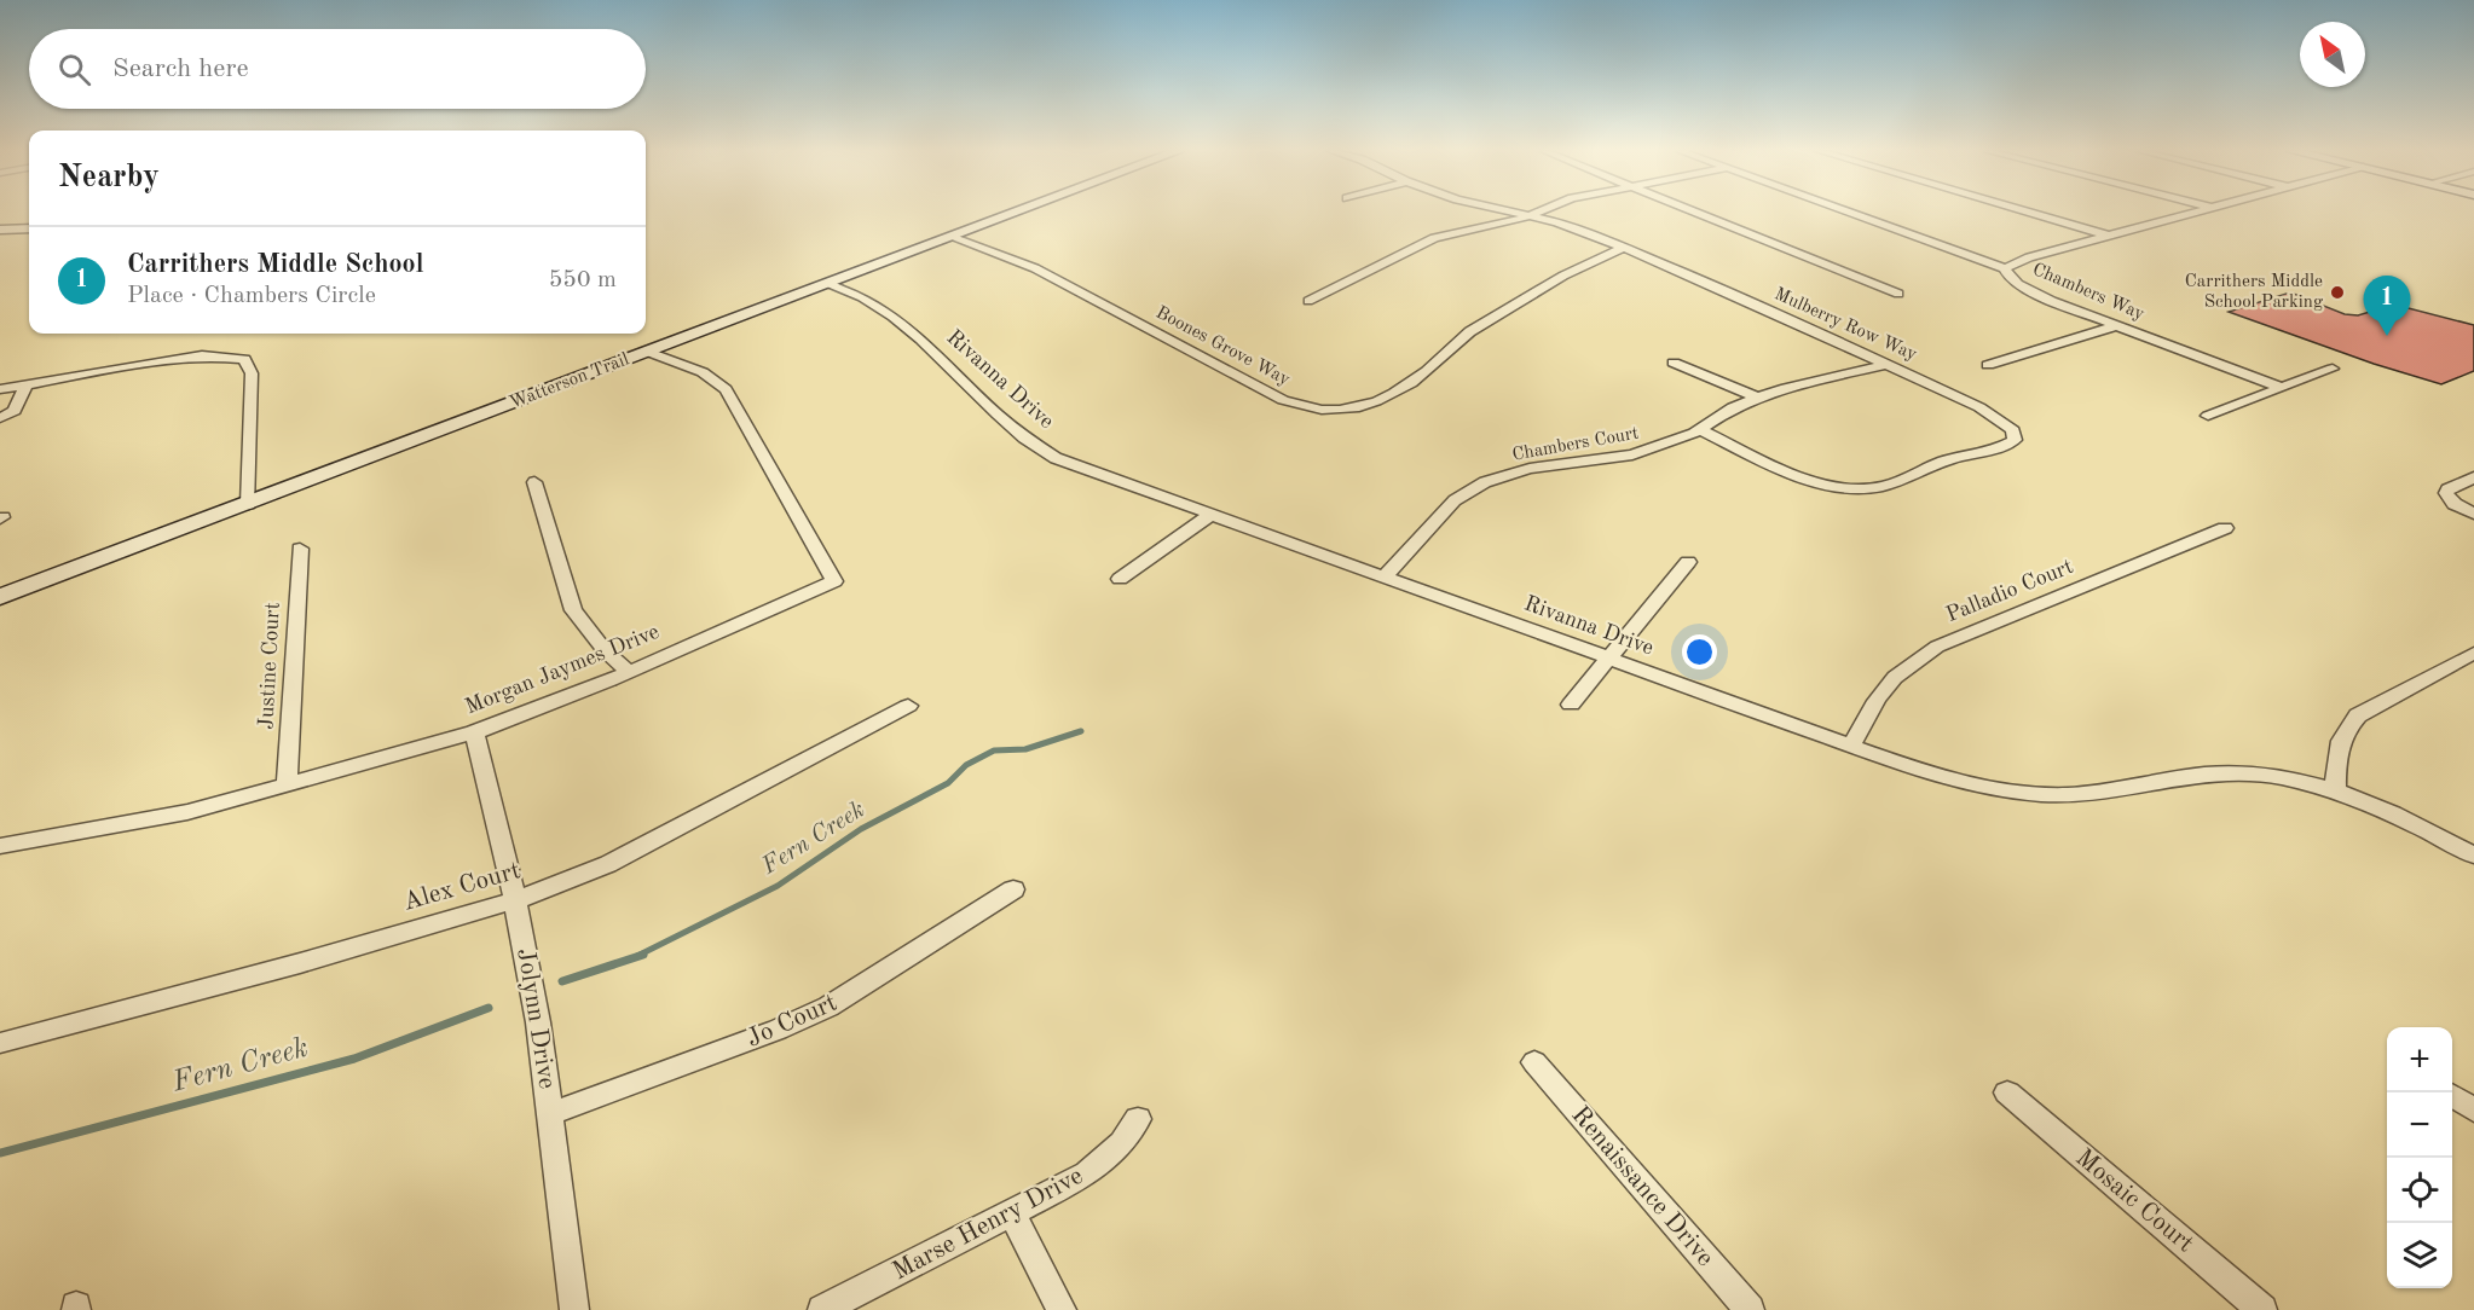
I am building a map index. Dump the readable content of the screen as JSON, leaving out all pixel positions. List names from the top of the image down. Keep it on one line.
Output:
{"streets":{"main road":["Watterson Trail"],"street":["Chambers Way","Mulberry Row Way","Boones Grove Way","Rivanna Drive","Chambers Court","Palladio Court","Justine Court","Morgan Jaymes Drive","Alex Court","Jolynn Drive","Jo Court","Renaissance Drive","Mosaic Court","Marse Henry Drive"]},"crossings":[["Mulberry Row Way","Boones Grove Way"],["Mulberry Row Way","Chambers Court"],["Boones Grove Way","Watterson Trail"],["Rivanna Drive","Watterson Trail"],["Rivanna Drive","Chambers Court"],["Rivanna Drive","Palladio Court"],["Watterson Trail","Morgan Jaymes Drive"],["Justine Court","Morgan Jaymes Drive"],["Morgan Jaymes Drive","Jolynn Drive"],["Alex Court","Jolynn Drive"],["Jolynn Drive","Jo Court"]],"water":["Fern Creek"],"places":["Carrithers Middle School Parking"],"north":"top left","page":{"search":"Search here","heading":"Nearby","list":[{"mark":"1","name":"Carrithers Middle School","note":"Place · Chambers Circle","value":"550 m"}],"pins":"1","map_buttons":["+","−"]}}
